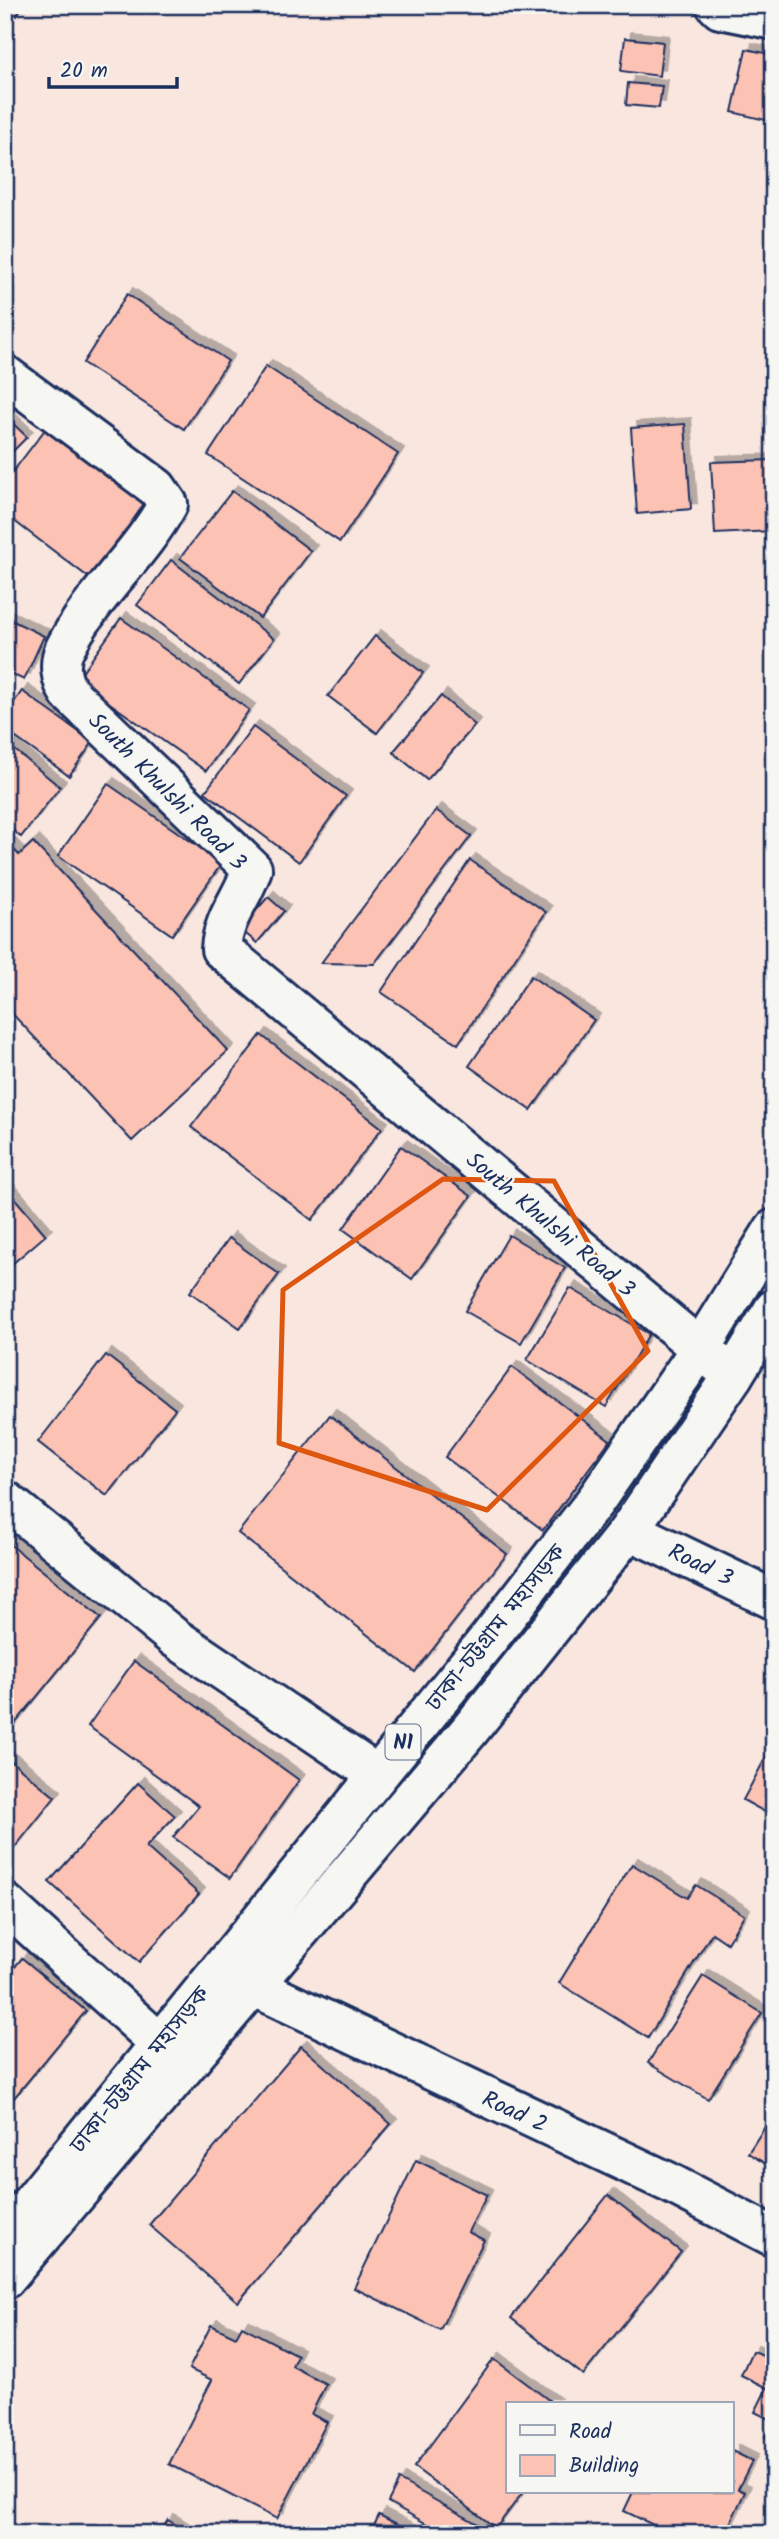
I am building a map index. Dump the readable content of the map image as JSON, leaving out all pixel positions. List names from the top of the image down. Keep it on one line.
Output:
{"streets":{"main road":["South Khulshi Road 3","Road 3","ঢাকা-চট্টগ্রাম মহাসড়ক","N1","Road 2"]},"crossings":[["South Khulshi Road 3","ঢাকা-চট্টগ্রাম মহাসড়ক"],["Road 3","ঢাকা-চট্টগ্রাম মহাসড়ক"],["ঢাকা-চট্টগ্রাম মহাসড়ক","Road 2"]],"legend":["Road","Building"],"scale_bar":"20 m"}
